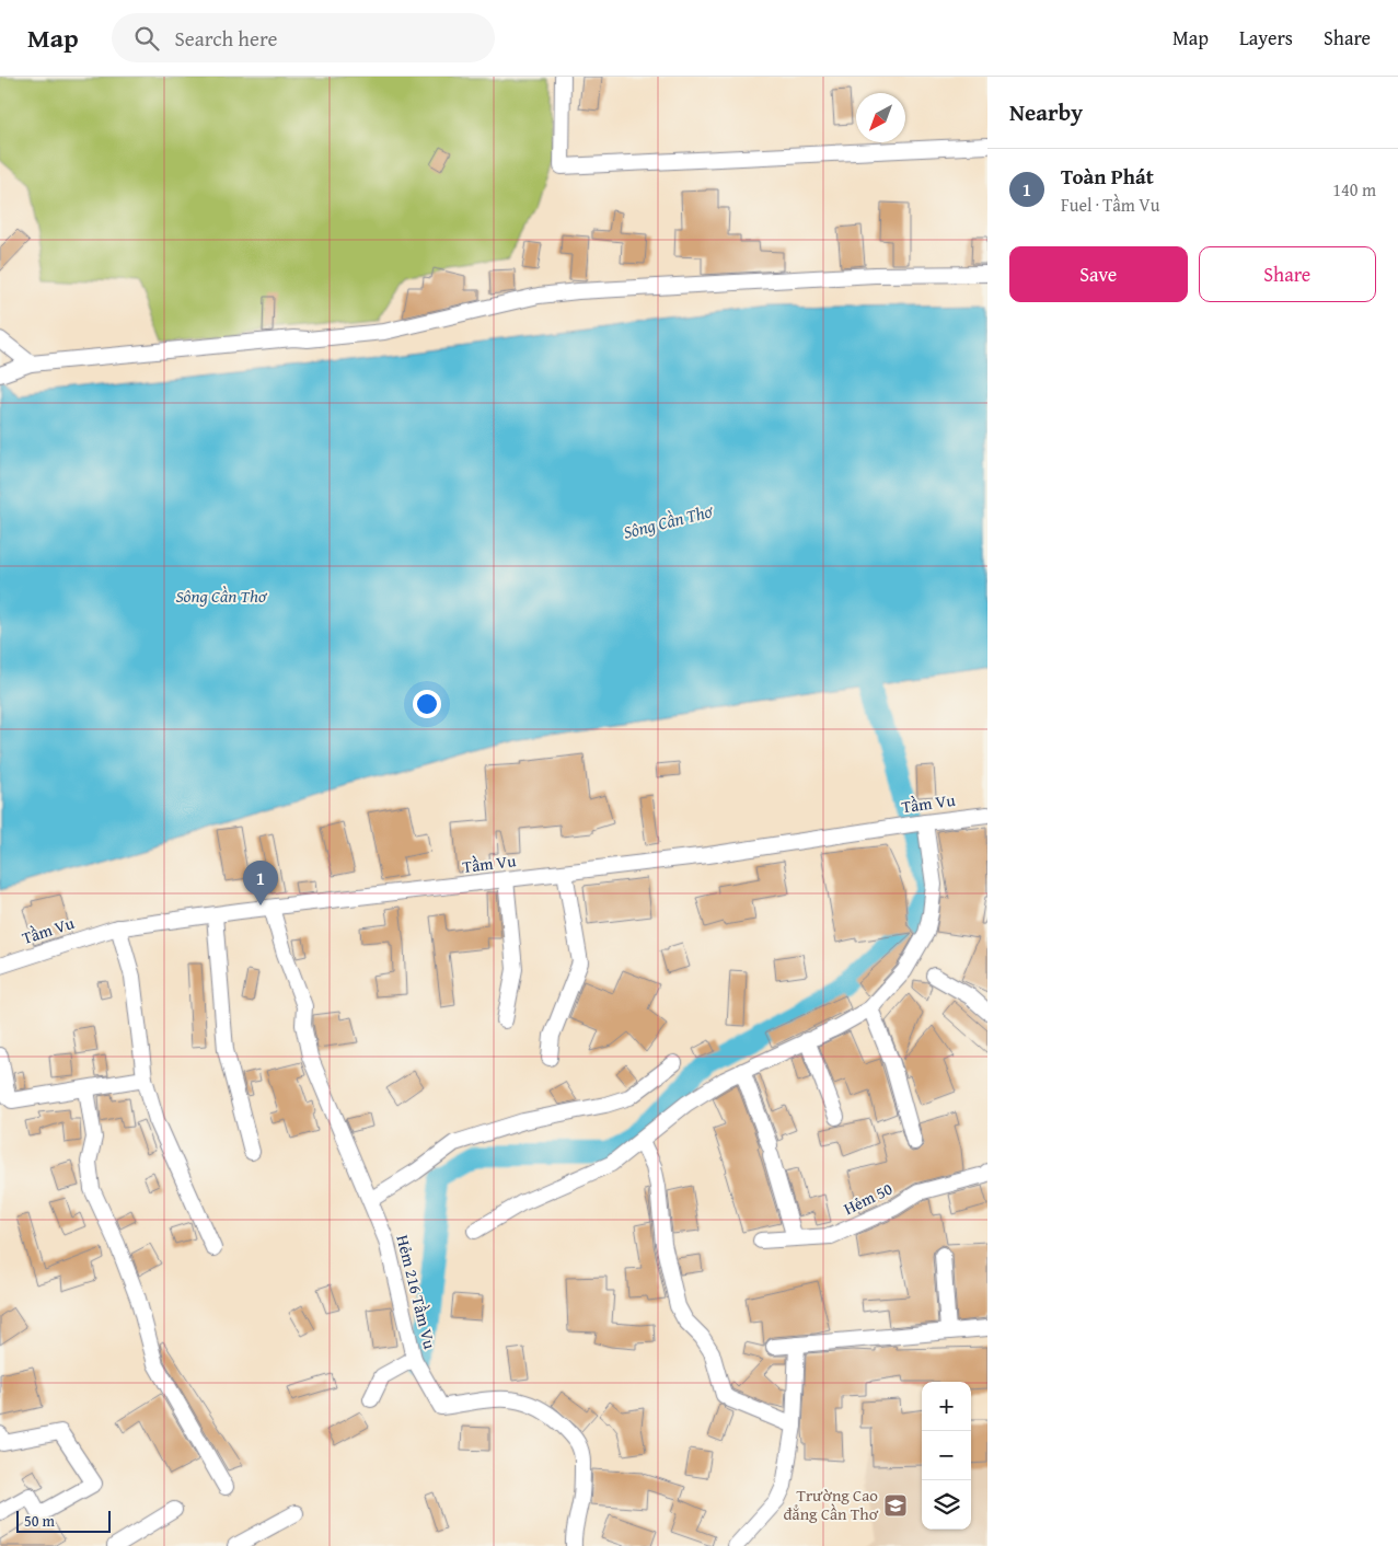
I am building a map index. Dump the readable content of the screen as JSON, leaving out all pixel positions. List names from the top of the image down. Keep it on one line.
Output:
{"streets":{"street":["Tầm Vu","Hẻm 50","Hẻm 216 Tầm Vu"]},"crossings":[["Tầm Vu","Hẻm 216 Tầm Vu"]],"water":["Sông Cần Thơ"],"places":{"school or university":["Trường Cao đẳng Cần Thơ"]},"scale_bar":"50 m","north":"bottom left","page":{"header":"Map","search":"Search here","nav":["Map","Layers","Share"],"heading":"Nearby","list":[{"mark":"1","name":"Toàn Phát","note":"Fuel · Tầm Vu","value":"140 m"}],"buttons":["Save","Share"],"pins":"1","map_buttons":["+","−"],"scale":"50 m"}}
